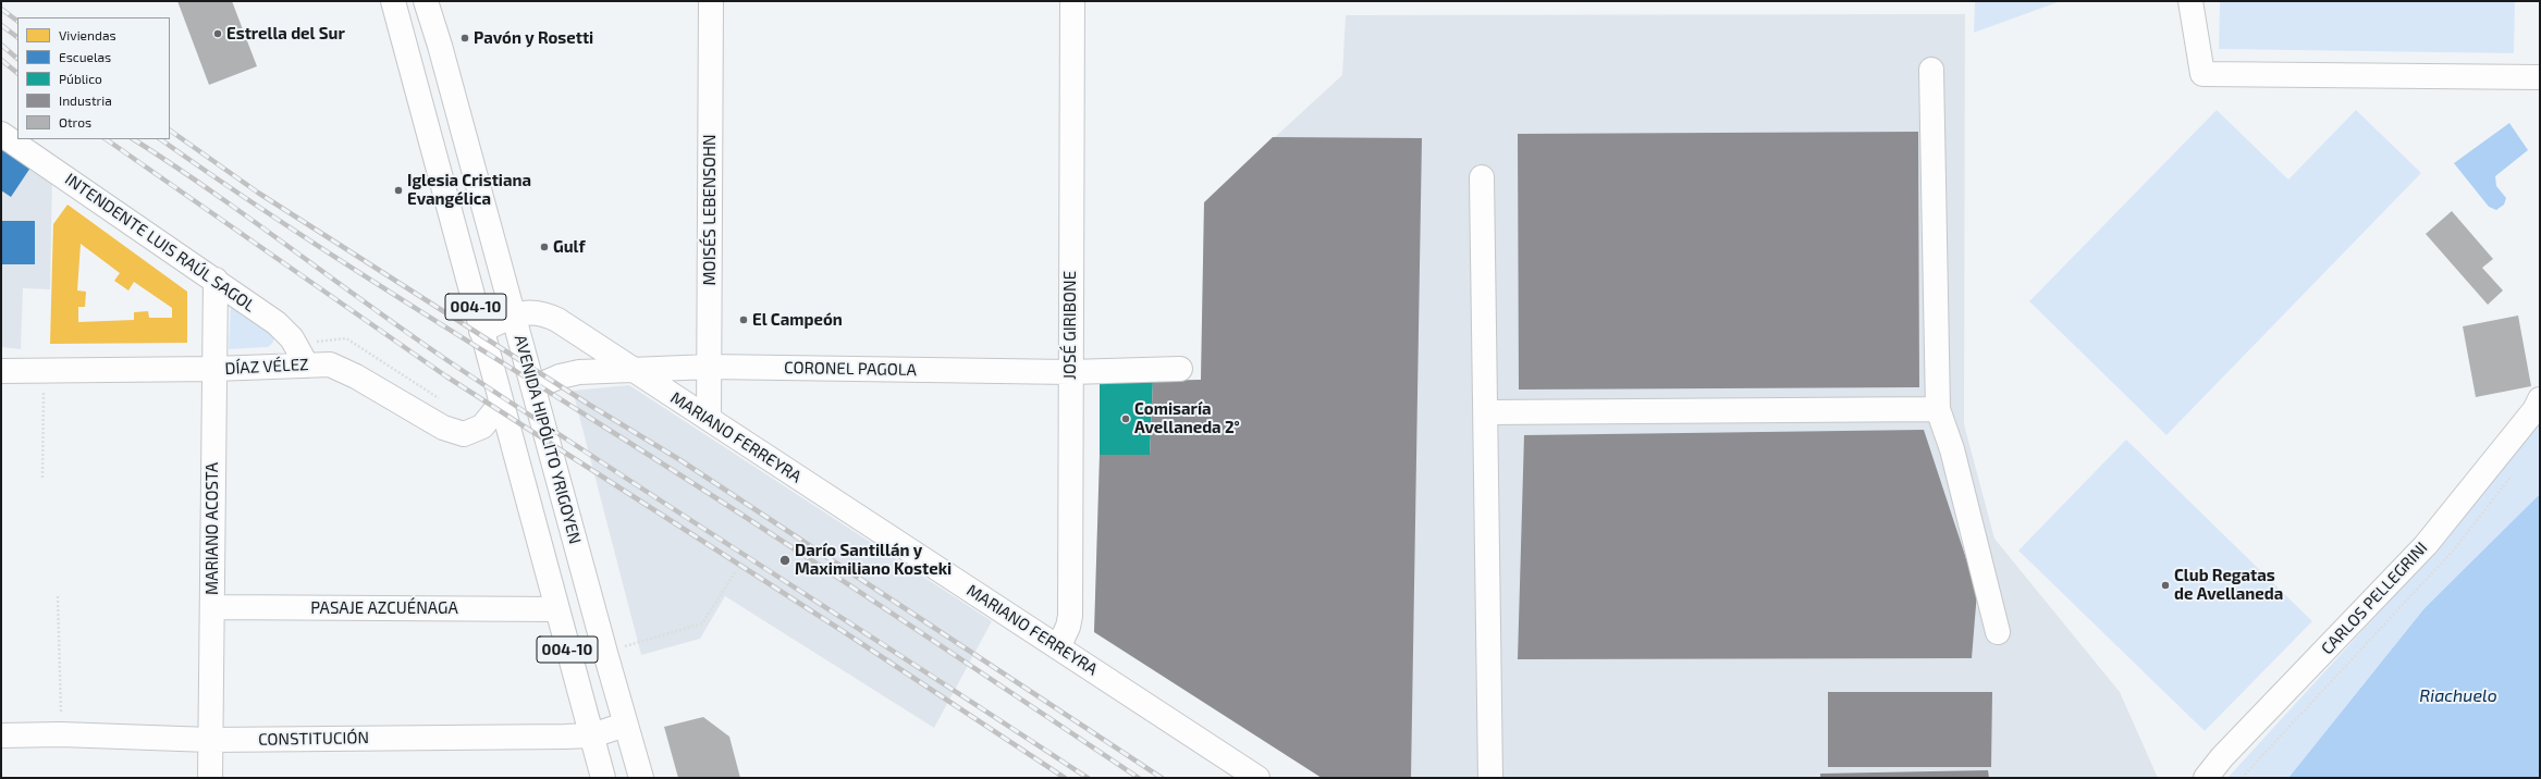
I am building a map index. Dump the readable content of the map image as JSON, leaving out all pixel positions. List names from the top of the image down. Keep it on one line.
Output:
{"streets":{"street":["MOISÉS LEBENSOHN","INTENDENTE LUIS RAÚL SAGOL","004-10","JOSÉ GIRIBONE","DÍAZ VÉLEZ","CORONEL PAGOLA","MARIANO FERREYRA","AVENIDA HIPÓLITO YRIGOYEN","MARIANO ACOSTA","CARLOS PELLEGRINI","PASAJE AZCUÉNAGA","CONSTITUCIÓN"]},"crossings":[["MOISÉS LEBENSOHN","CORONEL PAGOLA"],["MOISÉS LEBENSOHN","MARIANO FERREYRA"],["INTENDENTE LUIS RAÚL SAGOL","DÍAZ VÉLEZ"],["INTENDENTE LUIS RAÚL SAGOL","MARIANO ACOSTA"],["004-10","DÍAZ VÉLEZ"],["004-10","MARIANO FERREYRA"],["004-10","PASAJE AZCUÉNAGA"],["004-10","CONSTITUCIÓN"],["JOSÉ GIRIBONE","CORONEL PAGOLA"],["JOSÉ GIRIBONE","MARIANO FERREYRA"],["DÍAZ VÉLEZ","MARIANO ACOSTA"],["CORONEL PAGOLA","MARIANO FERREYRA"],["MARIANO FERREYRA","AVENIDA HIPÓLITO YRIGOYEN"],["AVENIDA HIPÓLITO YRIGOYEN","CONSTITUCIÓN"],["MARIANO ACOSTA","PASAJE AZCUÉNAGA"],["MARIANO ACOSTA","CONSTITUCIÓN"]],"water":["Riachuelo"],"places":["Estrella del Sur","Pavón y Rosetti","Iglesia Cristiana Evangélica","Gulf","El Campeón","Comisaría Avellaneda 2°","Darío Santillán y Maximiliano Kosteki","Club Regatas de Avellaneda"],"legend":["Viviendas","Escuelas","Público","Industria","Otros"]}
